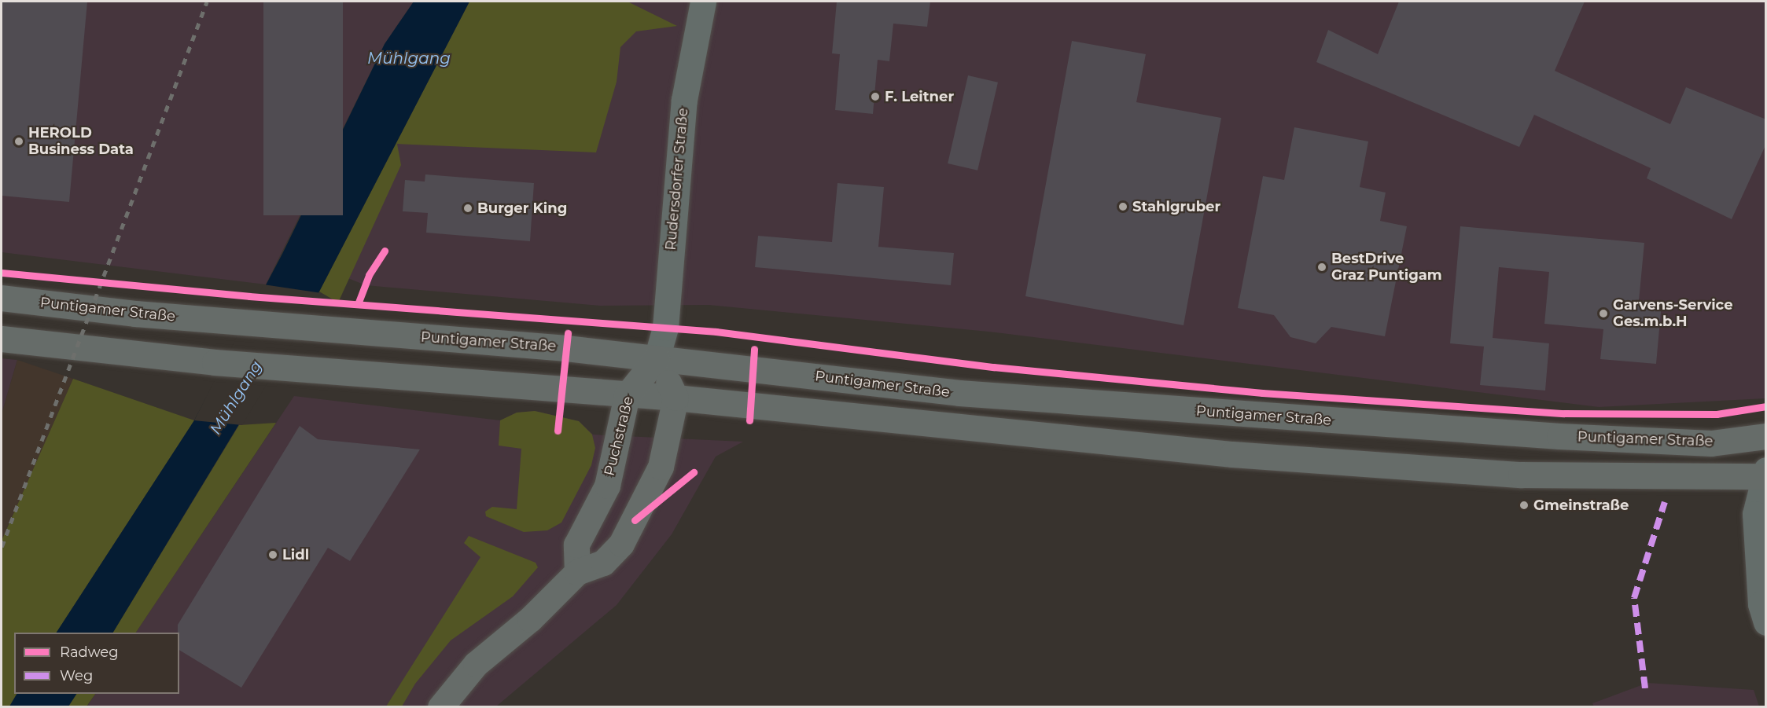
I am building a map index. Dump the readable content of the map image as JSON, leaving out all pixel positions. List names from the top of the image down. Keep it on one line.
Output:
{"streets":{"main road":["Puntigamer Straße","Puchstraße"],"street":["Rudersdorfer Straße"]},"crossings":[["Rudersdorfer Straße","Puntigamer Straße"],["Rudersdorfer Straße","Puchstraße"],["Puntigamer Straße","Puchstraße"]],"water":["Mühlgang"],"places":["F. Leitner","HEROLD Business Data","Stahlgruber","Burger King","BestDrive Graz Puntigam","Garvens-Service Ges.m.b.H","Gmeinstraße","Lidl"],"legend":["Radweg","Weg"]}
